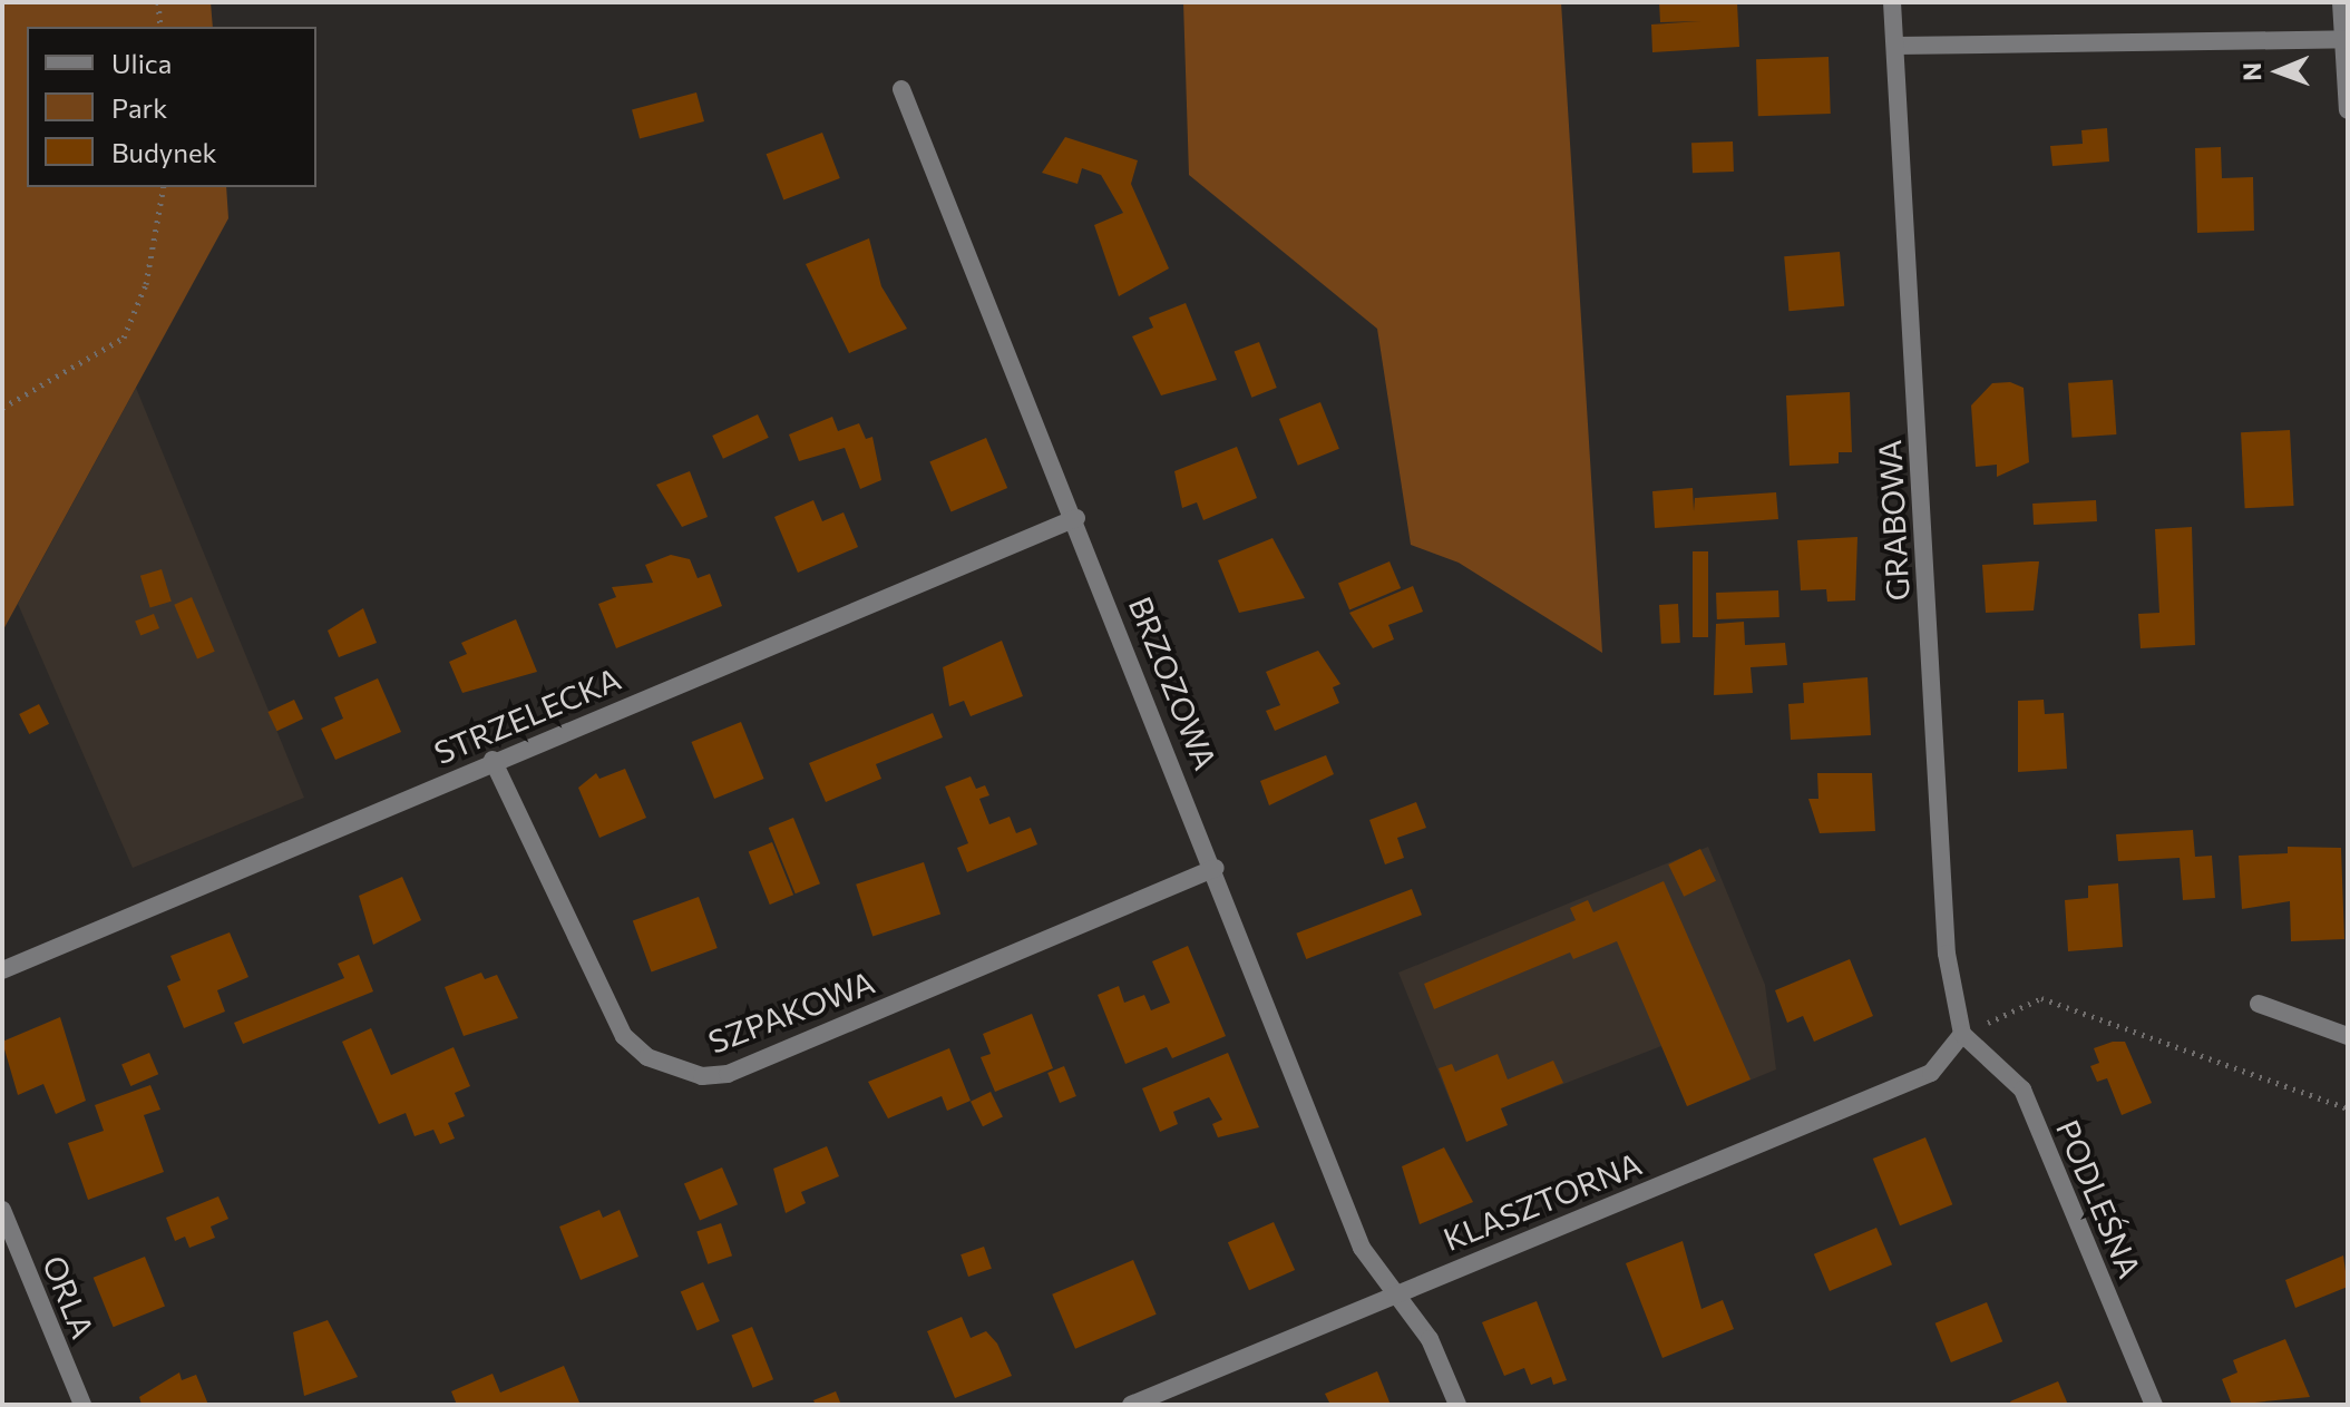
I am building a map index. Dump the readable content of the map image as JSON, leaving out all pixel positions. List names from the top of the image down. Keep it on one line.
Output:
{"streets":{"street":["GRABOWA","BRZOZOWA","STRZELECKA","SZPAKOWA","PODLEŚNA","KLASZTORNA","ORLA"]},"crossings":[["GRABOWA","PODLEŚNA"],["GRABOWA","KLASZTORNA"],["BRZOZOWA","STRZELECKA"],["BRZOZOWA","SZPAKOWA"],["BRZOZOWA","KLASZTORNA"],["STRZELECKA","SZPAKOWA"],["PODLEŚNA","KLASZTORNA"]],"legend":["Ulica","Park","Budynek"],"north":"left"}
